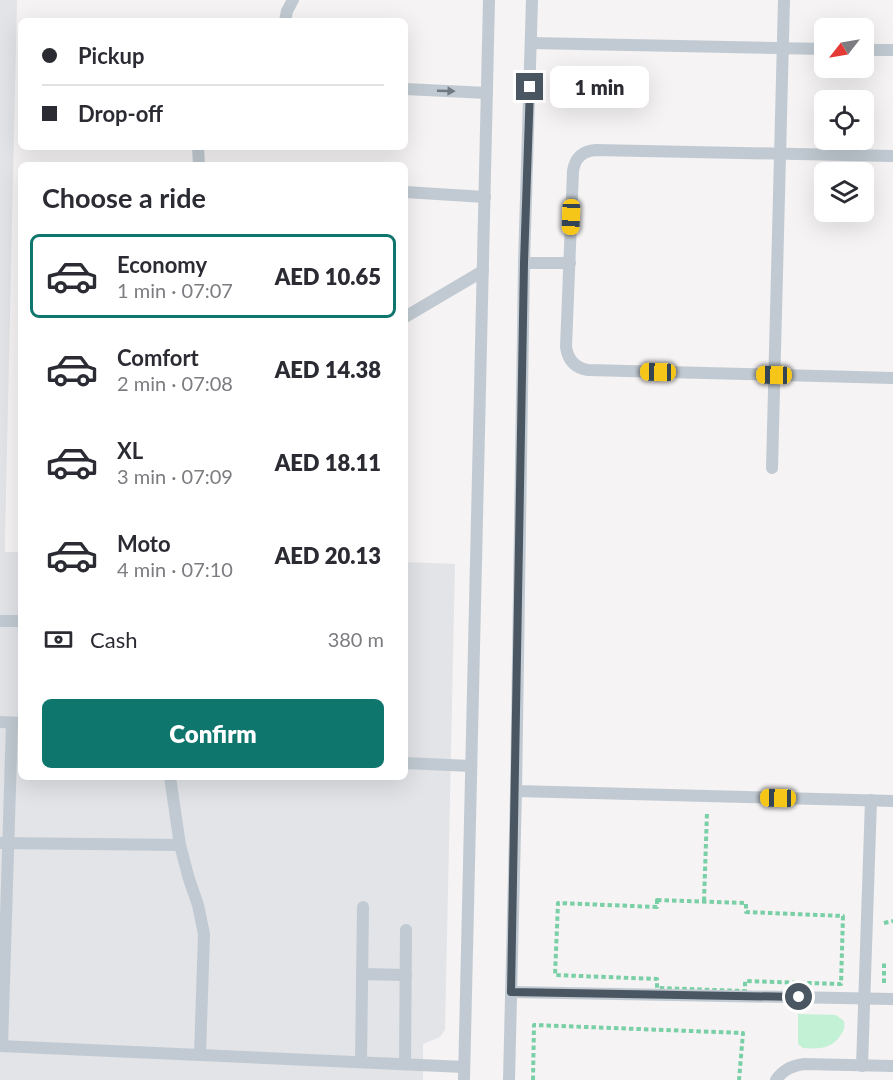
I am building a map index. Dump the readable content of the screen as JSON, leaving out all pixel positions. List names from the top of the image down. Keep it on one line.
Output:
{"north":"bottom left","page":{"banner":["Pickup","Drop-off"],"bubble":"1 min","heading":"Choose a ride","list":[{"name":"Economy","note":"1 min · 07:07","value":"AED 10.65"},{"name":"Comfort","note":"2 min · 07:08","value":"AED 14.38"},{"name":"XL","note":"3 min · 07:09","value":"AED 18.11"},{"name":"Moto","note":"4 min · 07:10","value":"AED 20.13"}],"pay":["Cash","380 m"],"buttons":"Confirm"}}
